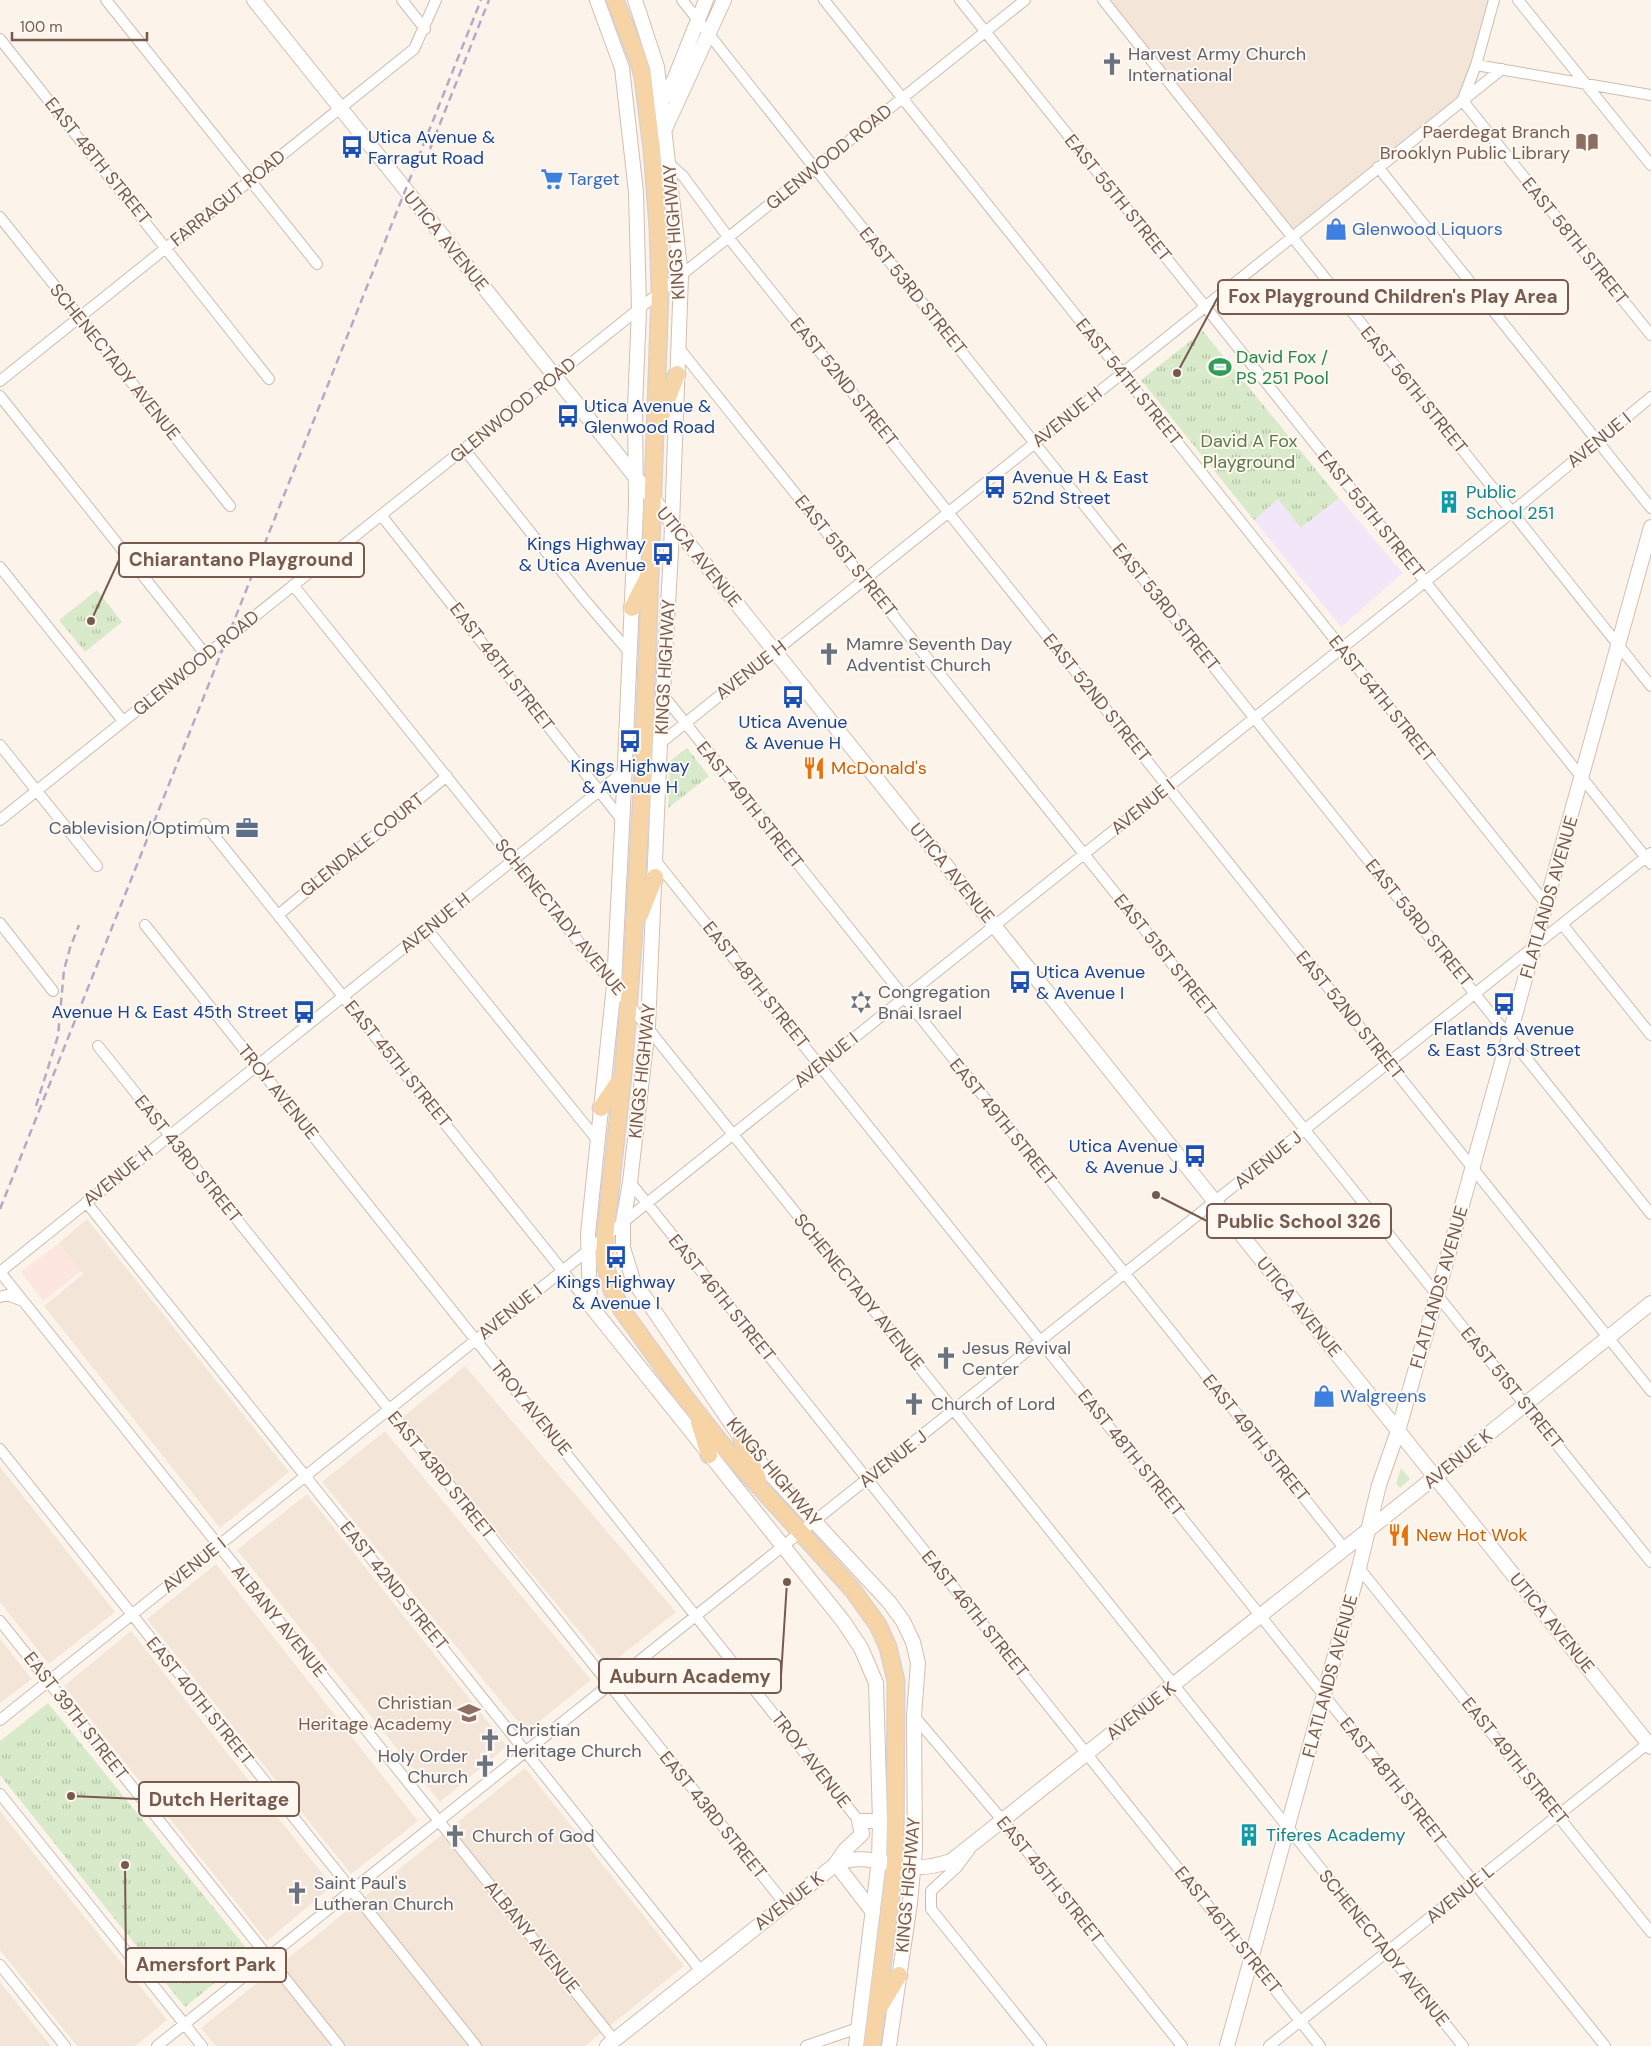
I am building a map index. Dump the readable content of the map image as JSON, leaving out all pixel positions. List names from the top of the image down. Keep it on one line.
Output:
{"streets":{"main road":["KINGS HIGHWAY"],"street":["GLENWOOD ROAD","EAST 48TH STREET","FARRAGUT ROAD","EAST 55TH STREET","UTICA AVENUE","EAST 58TH STREET","EAST 53RD STREET","SCHENECTADY AVENUE","EAST 52ND STREET","EAST 54TH STREET","EAST 56TH STREET","AVENUE H","AVENUE I","EAST 51ST STREET","EAST 49TH STREET","GLENDALE COURT","FLATLANDS AVENUE","EAST 45TH STREET","TROY AVENUE","EAST 43RD STREET","AVENUE J","EAST 46TH STREET","AVENUE K","EAST 42ND STREET","ALBANY AVENUE","EAST 40TH STREET","EAST 39TH STREET","AVENUE L"]},"crossings":[["GLENWOOD ROAD","EAST 48TH STREET"],["GLENWOOD ROAD","EAST 55TH STREET"],["GLENWOOD ROAD","KINGS HIGHWAY"],["GLENWOOD ROAD","UTICA AVENUE"],["GLENWOOD ROAD","EAST 53RD STREET"],["GLENWOOD ROAD","SCHENECTADY AVENUE"],["GLENWOOD ROAD","EAST 52ND STREET"],["GLENWOOD ROAD","EAST 54TH STREET"],["EAST 48TH STREET","FARRAGUT ROAD"],["EAST 48TH STREET","KINGS HIGHWAY"],["EAST 48TH STREET","AVENUE H"],["EAST 48TH STREET","AVENUE I"],["EAST 48TH STREET","FLATLANDS AVENUE"],["EAST 48TH STREET","AVENUE J"],["EAST 48TH STREET","AVENUE K"],["EAST 48TH STREET","AVENUE L"],["FARRAGUT ROAD","UTICA AVENUE"],["FARRAGUT ROAD","SCHENECTADY AVENUE"],["EAST 55TH STREET","AVENUE H"],["EAST 55TH STREET","AVENUE I"],["EAST 55TH STREET","FLATLANDS AVENUE"],["EAST 55TH STREET","AVENUE J"],["KINGS HIGHWAY","UTICA AVENUE"],["KINGS HIGHWAY","SCHENECTADY AVENUE"],["KINGS HIGHWAY","EAST 52ND STREET"],["KINGS HIGHWAY","AVENUE H"],["KINGS HIGHWAY","AVENUE I"],["KINGS HIGHWAY","EAST 51ST STREET"],["KINGS HIGHWAY","EAST 49TH STREET"],["KINGS HIGHWAY","EAST 45TH STREET"],["KINGS HIGHWAY","AVENUE J"],["KINGS HIGHWAY","EAST 46TH STREET"],["KINGS HIGHWAY","AVENUE K"],["UTICA AVENUE","AVENUE H"],["UTICA AVENUE","AVENUE I"],["UTICA AVENUE","FLATLANDS AVENUE"],["UTICA AVENUE","AVENUE J"],["UTICA AVENUE","AVENUE K"],["UTICA AVENUE","AVENUE L"],["EAST 58TH STREET","AVENUE H"],["EAST 53RD STREET","AVENUE H"],["EAST 53RD STREET","AVENUE I"],["EAST 53RD STREET","FLATLANDS AVENUE"],["EAST 53RD STREET","AVENUE J"],["SCHENECTADY AVENUE","AVENUE H"],["SCHENECTADY AVENUE","AVENUE I"],["SCHENECTADY AVENUE","GLENDALE COURT"],["SCHENECTADY AVENUE","FLATLANDS AVENUE"],["SCHENECTADY AVENUE","AVENUE J"],["SCHENECTADY AVENUE","AVENUE K"],["SCHENECTADY AVENUE","AVENUE L"],["EAST 52ND STREET","AVENUE H"],["EAST 52ND STREET","AVENUE I"],["EAST 52ND STREET","FLATLANDS AVENUE"],["EAST 52ND STREET","AVENUE J"],["EAST 52ND STREET","AVENUE K"],["EAST 54TH STREET","AVENUE H"],["EAST 54TH STREET","AVENUE I"],["EAST 54TH STREET","FLATLANDS AVENUE"],["EAST 56TH STREET","AVENUE H"],["EAST 56TH STREET","AVENUE I"],["EAST 56TH STREET","FLATLANDS AVENUE"],["AVENUE H","EAST 51ST STREET"],["AVENUE H","EAST 49TH STREET"],["AVENUE H","EAST 45TH STREET"],["AVENUE H","TROY AVENUE"],["AVENUE H","EAST 43RD STREET"],["AVENUE H","EAST 42ND STREET"],["AVENUE H","ALBANY AVENUE"],["AVENUE I","EAST 51ST STREET"],["AVENUE I","EAST 49TH STREET"],["AVENUE I","EAST 45TH STREET"],["AVENUE I","TROY AVENUE"],["AVENUE I","EAST 43RD STREET"],["AVENUE I","EAST 46TH STREET"],["AVENUE I","EAST 42ND STREET"],["AVENUE I","ALBANY AVENUE"],["AVENUE I","EAST 40TH STREET"],["AVENUE I","EAST 39TH STREET"],["EAST 51ST STREET","FLATLANDS AVENUE"],["EAST 51ST STREET","AVENUE J"],["EAST 51ST STREET","AVENUE K"],["EAST 49TH STREET","FLATLANDS AVENUE"],["EAST 49TH STREET","AVENUE J"],["EAST 49TH STREET","AVENUE K"],["EAST 49TH STREET","AVENUE L"],["GLENDALE COURT","EAST 45TH STREET"],["FLATLANDS AVENUE","AVENUE J"],["FLATLANDS AVENUE","EAST 46TH STREET"],["FLATLANDS AVENUE","AVENUE K"],["EAST 45TH STREET","AVENUE K"],["TROY AVENUE","AVENUE J"],["EAST 43RD STREET","AVENUE J"],["EAST 43RD STREET","AVENUE K"],["AVENUE J","EAST 46TH STREET"],["AVENUE J","EAST 42ND STREET"],["AVENUE J","ALBANY AVENUE"],["AVENUE J","EAST 40TH STREET"],["AVENUE J","EAST 39TH STREET"],["EAST 46TH STREET","AVENUE K"],["EAST 46TH STREET","AVENUE L"],["AVENUE K","EAST 42ND STREET"],["AVENUE K","ALBANY AVENUE"]],"parks":["David A Fox Playground"],"places":{"church":["Harvest Army Church International","Mamre Seventh Day Adventist Church","Jesus Revival Center","Church of Lord","Christian Heritage Church","Holy Order Church","Church of God","Saint Paul's Lutheran Church"],"library":["Paerdegat Branch Brooklyn Public Library"],"bus stop":["Utica Avenue & Farragut Road","Utica Avenue & Glenwood Road","Avenue H & East 52nd Street","Kings Highway & Utica Avenue","Utica Avenue & Avenue H","Kings Highway & Avenue H","Utica Avenue & Avenue I","Flatlands Avenue & East 53rd Street","Avenue H & East 45th Street","Utica Avenue & Avenue J","Kings Highway & Avenue I"],"supermarket":["Target"],"shop":["Glenwood Liquors","Walgreens"],"sports":["David Fox / PS 251 Pool"],"other":["Fox Playground Children's Play Area","Chiarantano Playground","Public School 326","Auburn Academy","Dutch Heritage","Amersfort Park"],"building":["Public School 251","Tiferes Academy"],"restaurant":["McDonald's","New Hot Wok"],"office":["Cablevision/Optimum"],"synagogue":["Congregation Bnai Israel"],"school or university":["Christian Heritage Academy"]},"scale_bar":"100 m"}
